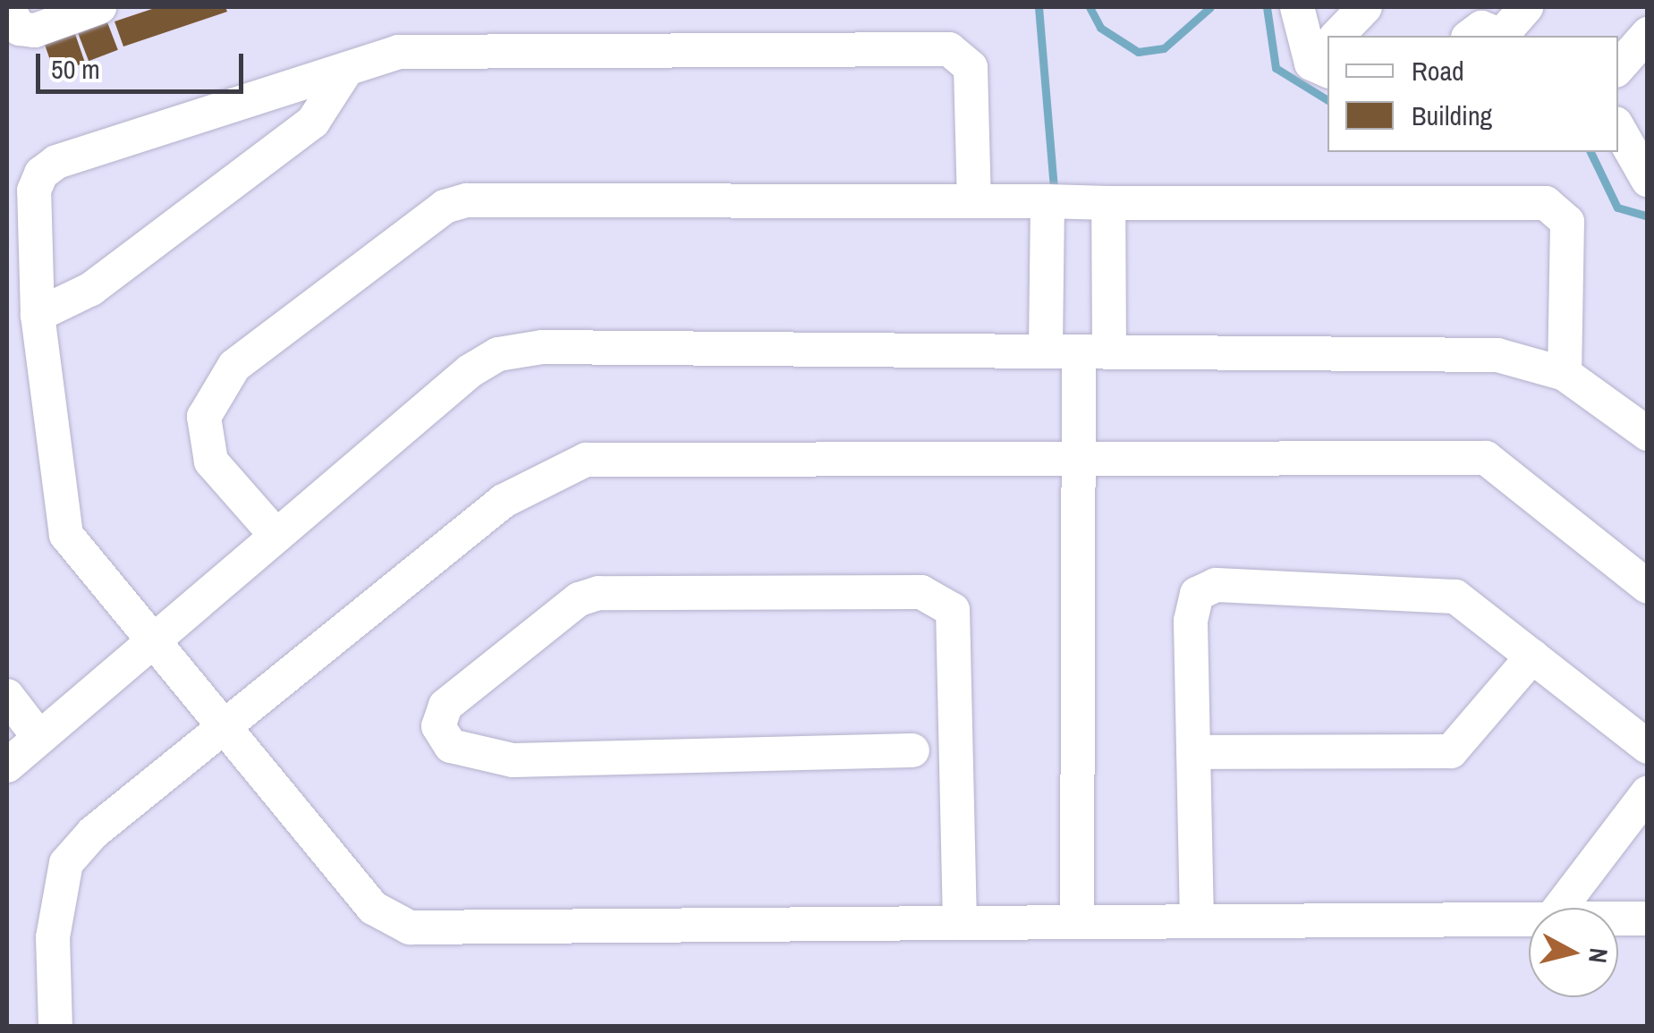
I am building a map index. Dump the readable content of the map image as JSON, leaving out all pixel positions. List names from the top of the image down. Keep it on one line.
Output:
{"legend":["Road","Building"],"scale_bar":"50 m","north":"right"}
